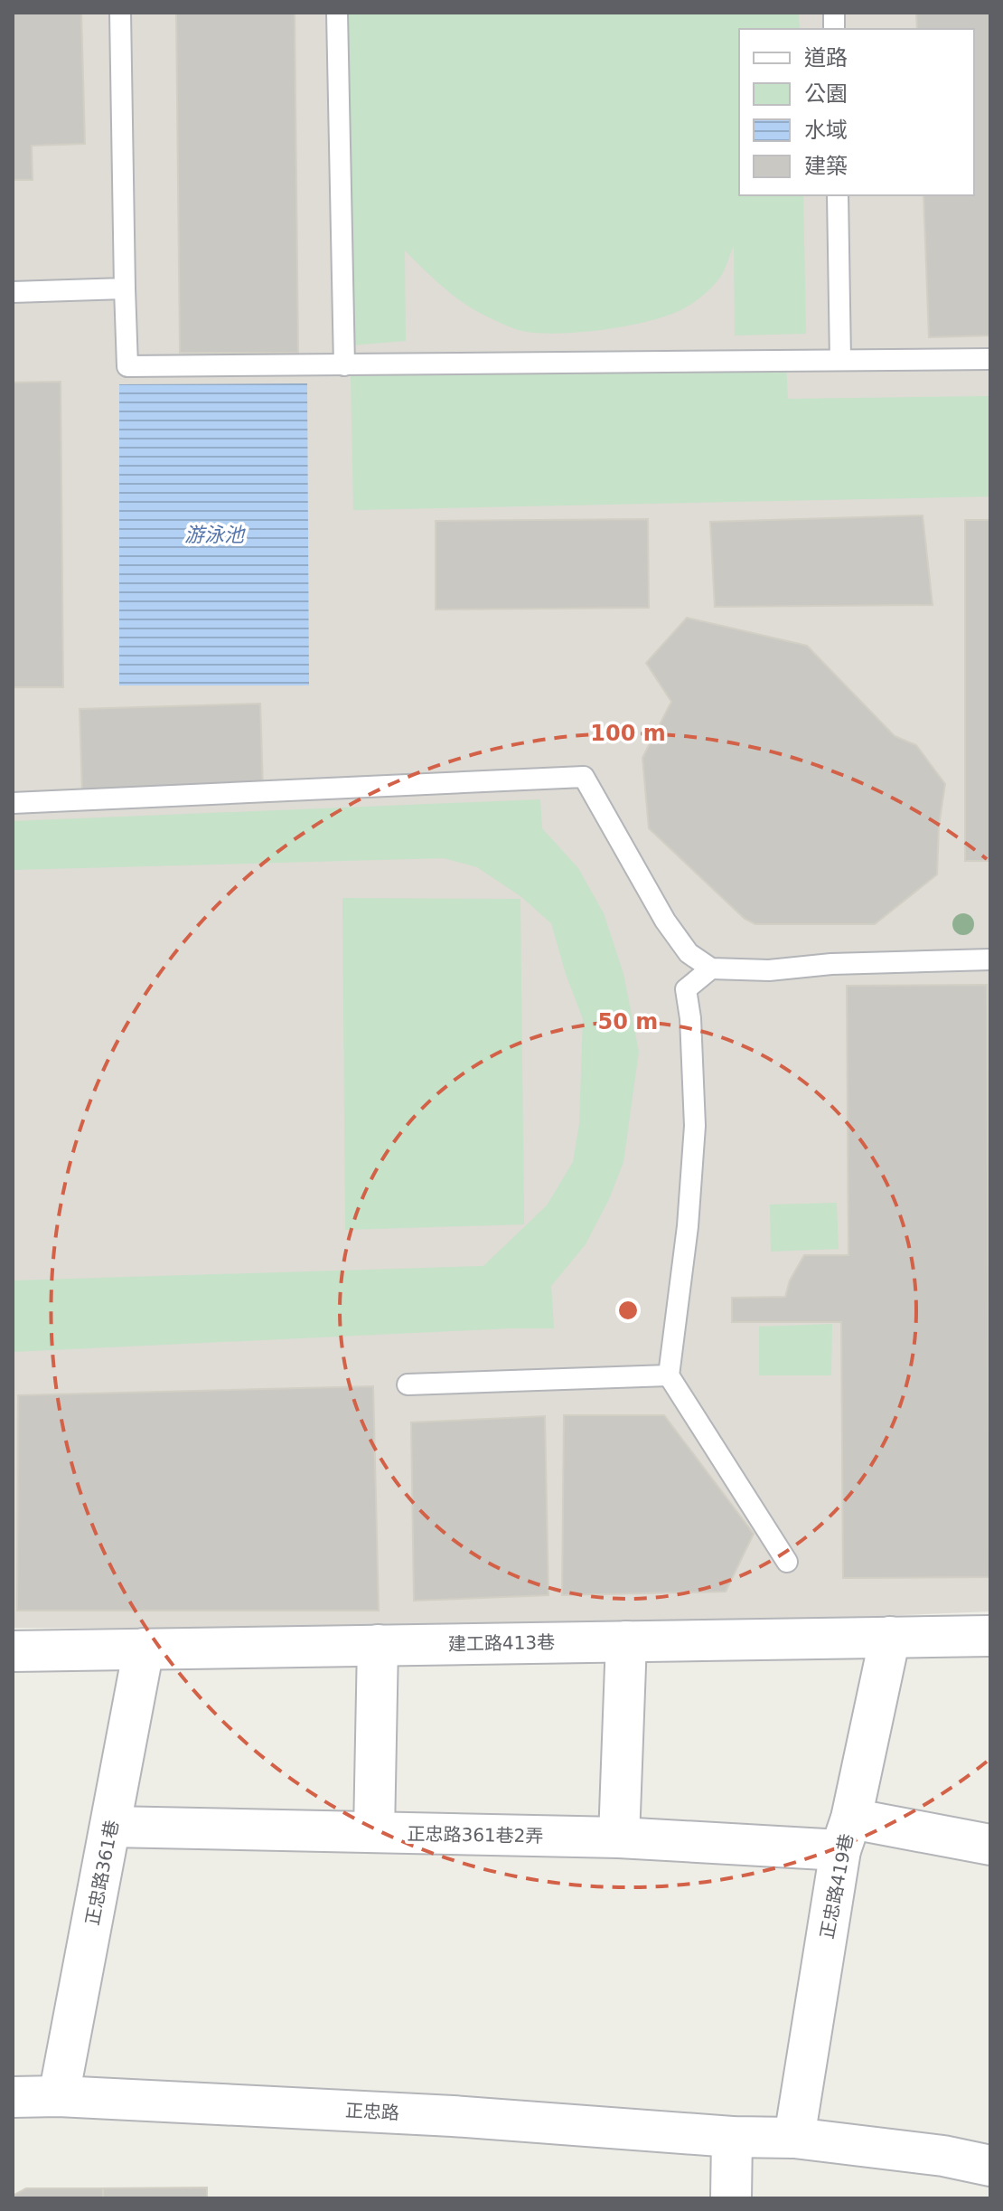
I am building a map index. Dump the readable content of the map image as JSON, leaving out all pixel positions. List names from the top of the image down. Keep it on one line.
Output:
{"streets":{"street":["建工路413巷","正忠路361巷2弄","正忠路361巷","正忠路419巷","正忠路"]},"crossings":[["建工路413巷","正忠路361巷"],["建工路413巷","正忠路419巷"],["正忠路361巷2弄","正忠路361巷"],["正忠路361巷2弄","正忠路419巷"],["正忠路361巷","正忠路"],["正忠路419巷","正忠路"]],"water":["游泳池"],"legend":["道路","公園","水域","建築"],"rings":["100 m","50 m"]}
